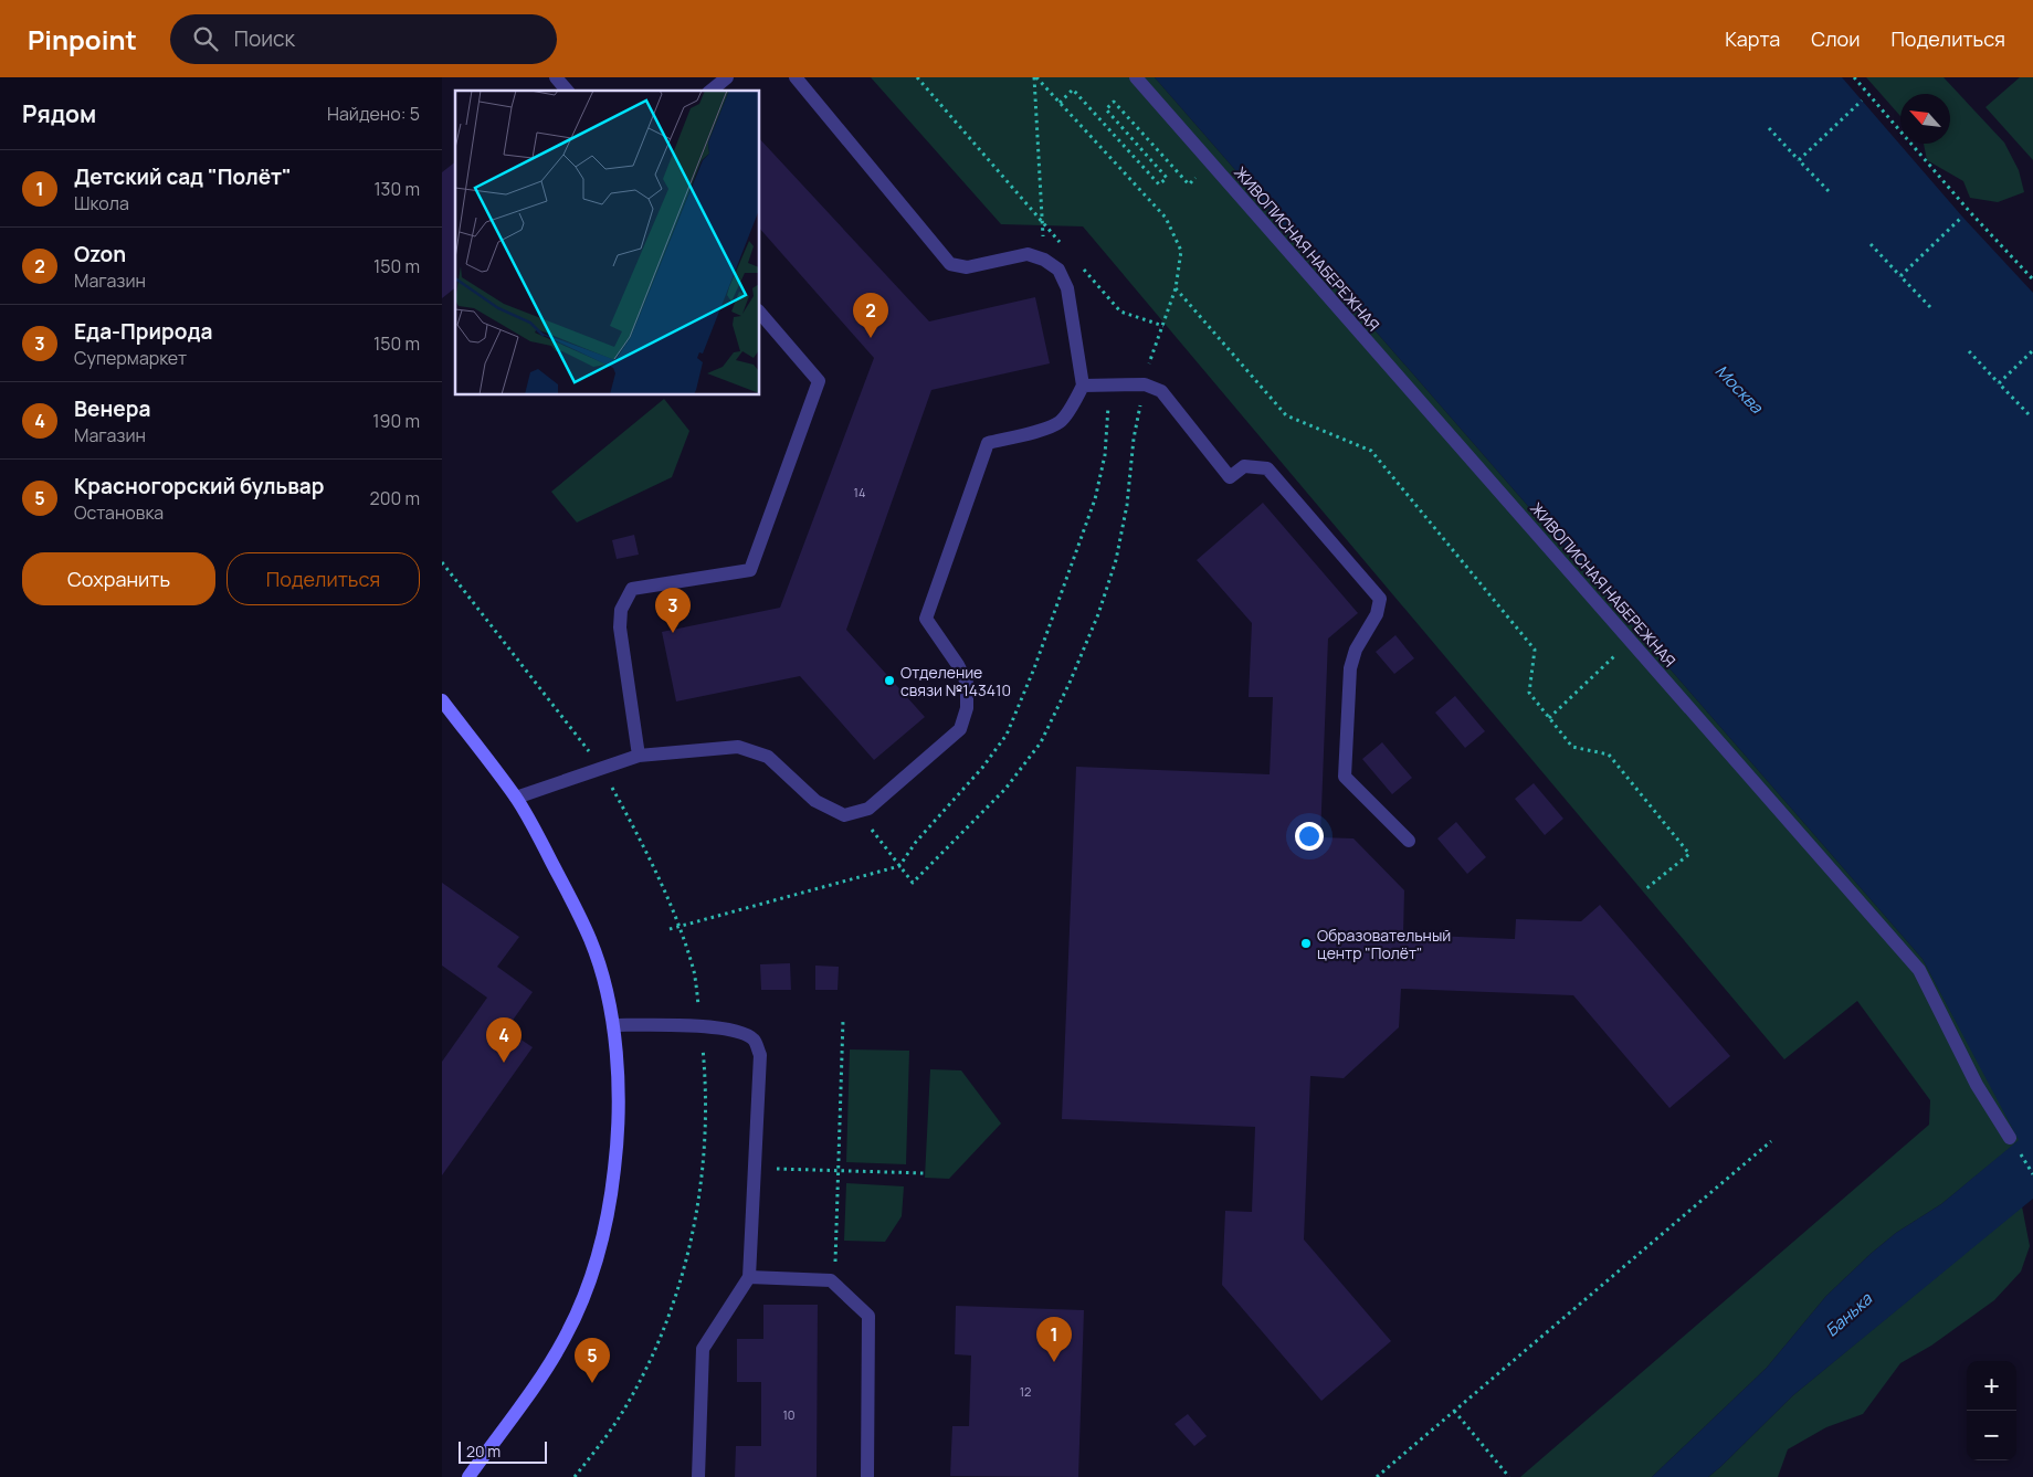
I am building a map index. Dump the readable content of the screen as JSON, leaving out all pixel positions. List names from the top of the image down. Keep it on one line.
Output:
{"streets":{"street":["ЖИВОПИСНАЯ НАБЕРЕЖНАЯ"]},"water":["Москва","Банька"],"places":["Отделение связи №143410","Образовательный центр \"Полёт\""],"house_numbers":["14","12","10"],"scale_bar":"20 m","north":"top left","page":{"header":"Pinpoint","search":"Поиск","nav":["Карта","Слои","Поделиться"],"heading":["Рядом","Найдено: 5"],"list":[{"mark":"1","name":"Детский сад \"Полёт\"","note":"Школа","value":"130 m"},{"mark":"2","name":"Ozon","note":"Магазин","value":"150 m"},{"mark":"3","name":"Еда-Природа","note":"Супермаркет","value":"150 m"},{"mark":"4","name":"Венера","note":"Магазин","value":"190 m"},{"mark":"5","name":"Красногорский бульвар","note":"Остановка","value":"200 m"}],"pins":["2","3","4","1","5"],"buttons":["Сохранить","Поделиться"],"map_buttons":["+","−"],"scale":"20 m"}}
